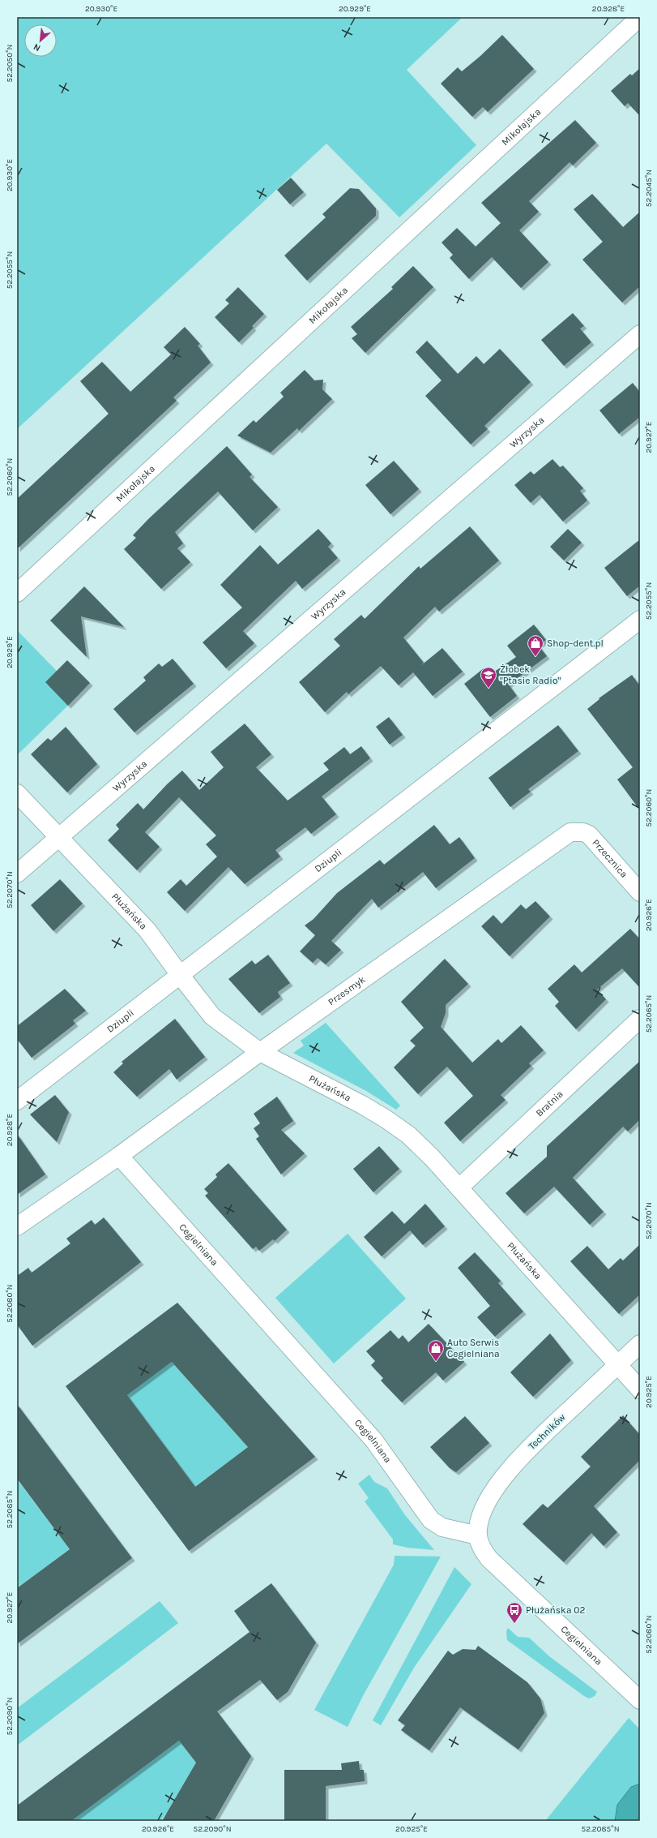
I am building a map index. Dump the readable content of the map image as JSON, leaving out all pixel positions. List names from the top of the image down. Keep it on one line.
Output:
{"streets":{"street":["Mikołajska","Wyrzyska","Przecznica","Dziupli","Płużańska","Przesmyk","Bratnia","Cegielniana","Techników"]},"crossings":[["Wyrzyska","Płużańska"],["Przecznica","Przesmyk"],["Dziupli","Płużańska"],["Płużańska","Przesmyk"],["Płużańska","Bratnia"],["Płużańska","Techników"],["Przesmyk","Cegielniana"],["Cegielniana","Techników"]],"places":{"shop":["Shop-dent.pl","Auto Serwis Cegielniana"],"school or university":["Żłobek \"Ptasie Radio\""],"bus stop":["Płużańska 02"]},"north":"bottom left","coordinates":["20.930°E","20.929°E","20.928°E","52.2050°N","52.2045°N","52.2055°N","20.927°E","52.2060°N","52.2070°N","20.926°E","52.2065°N","52.2080°N","20.925°E","52.2085°N","52.2090°N"]}
